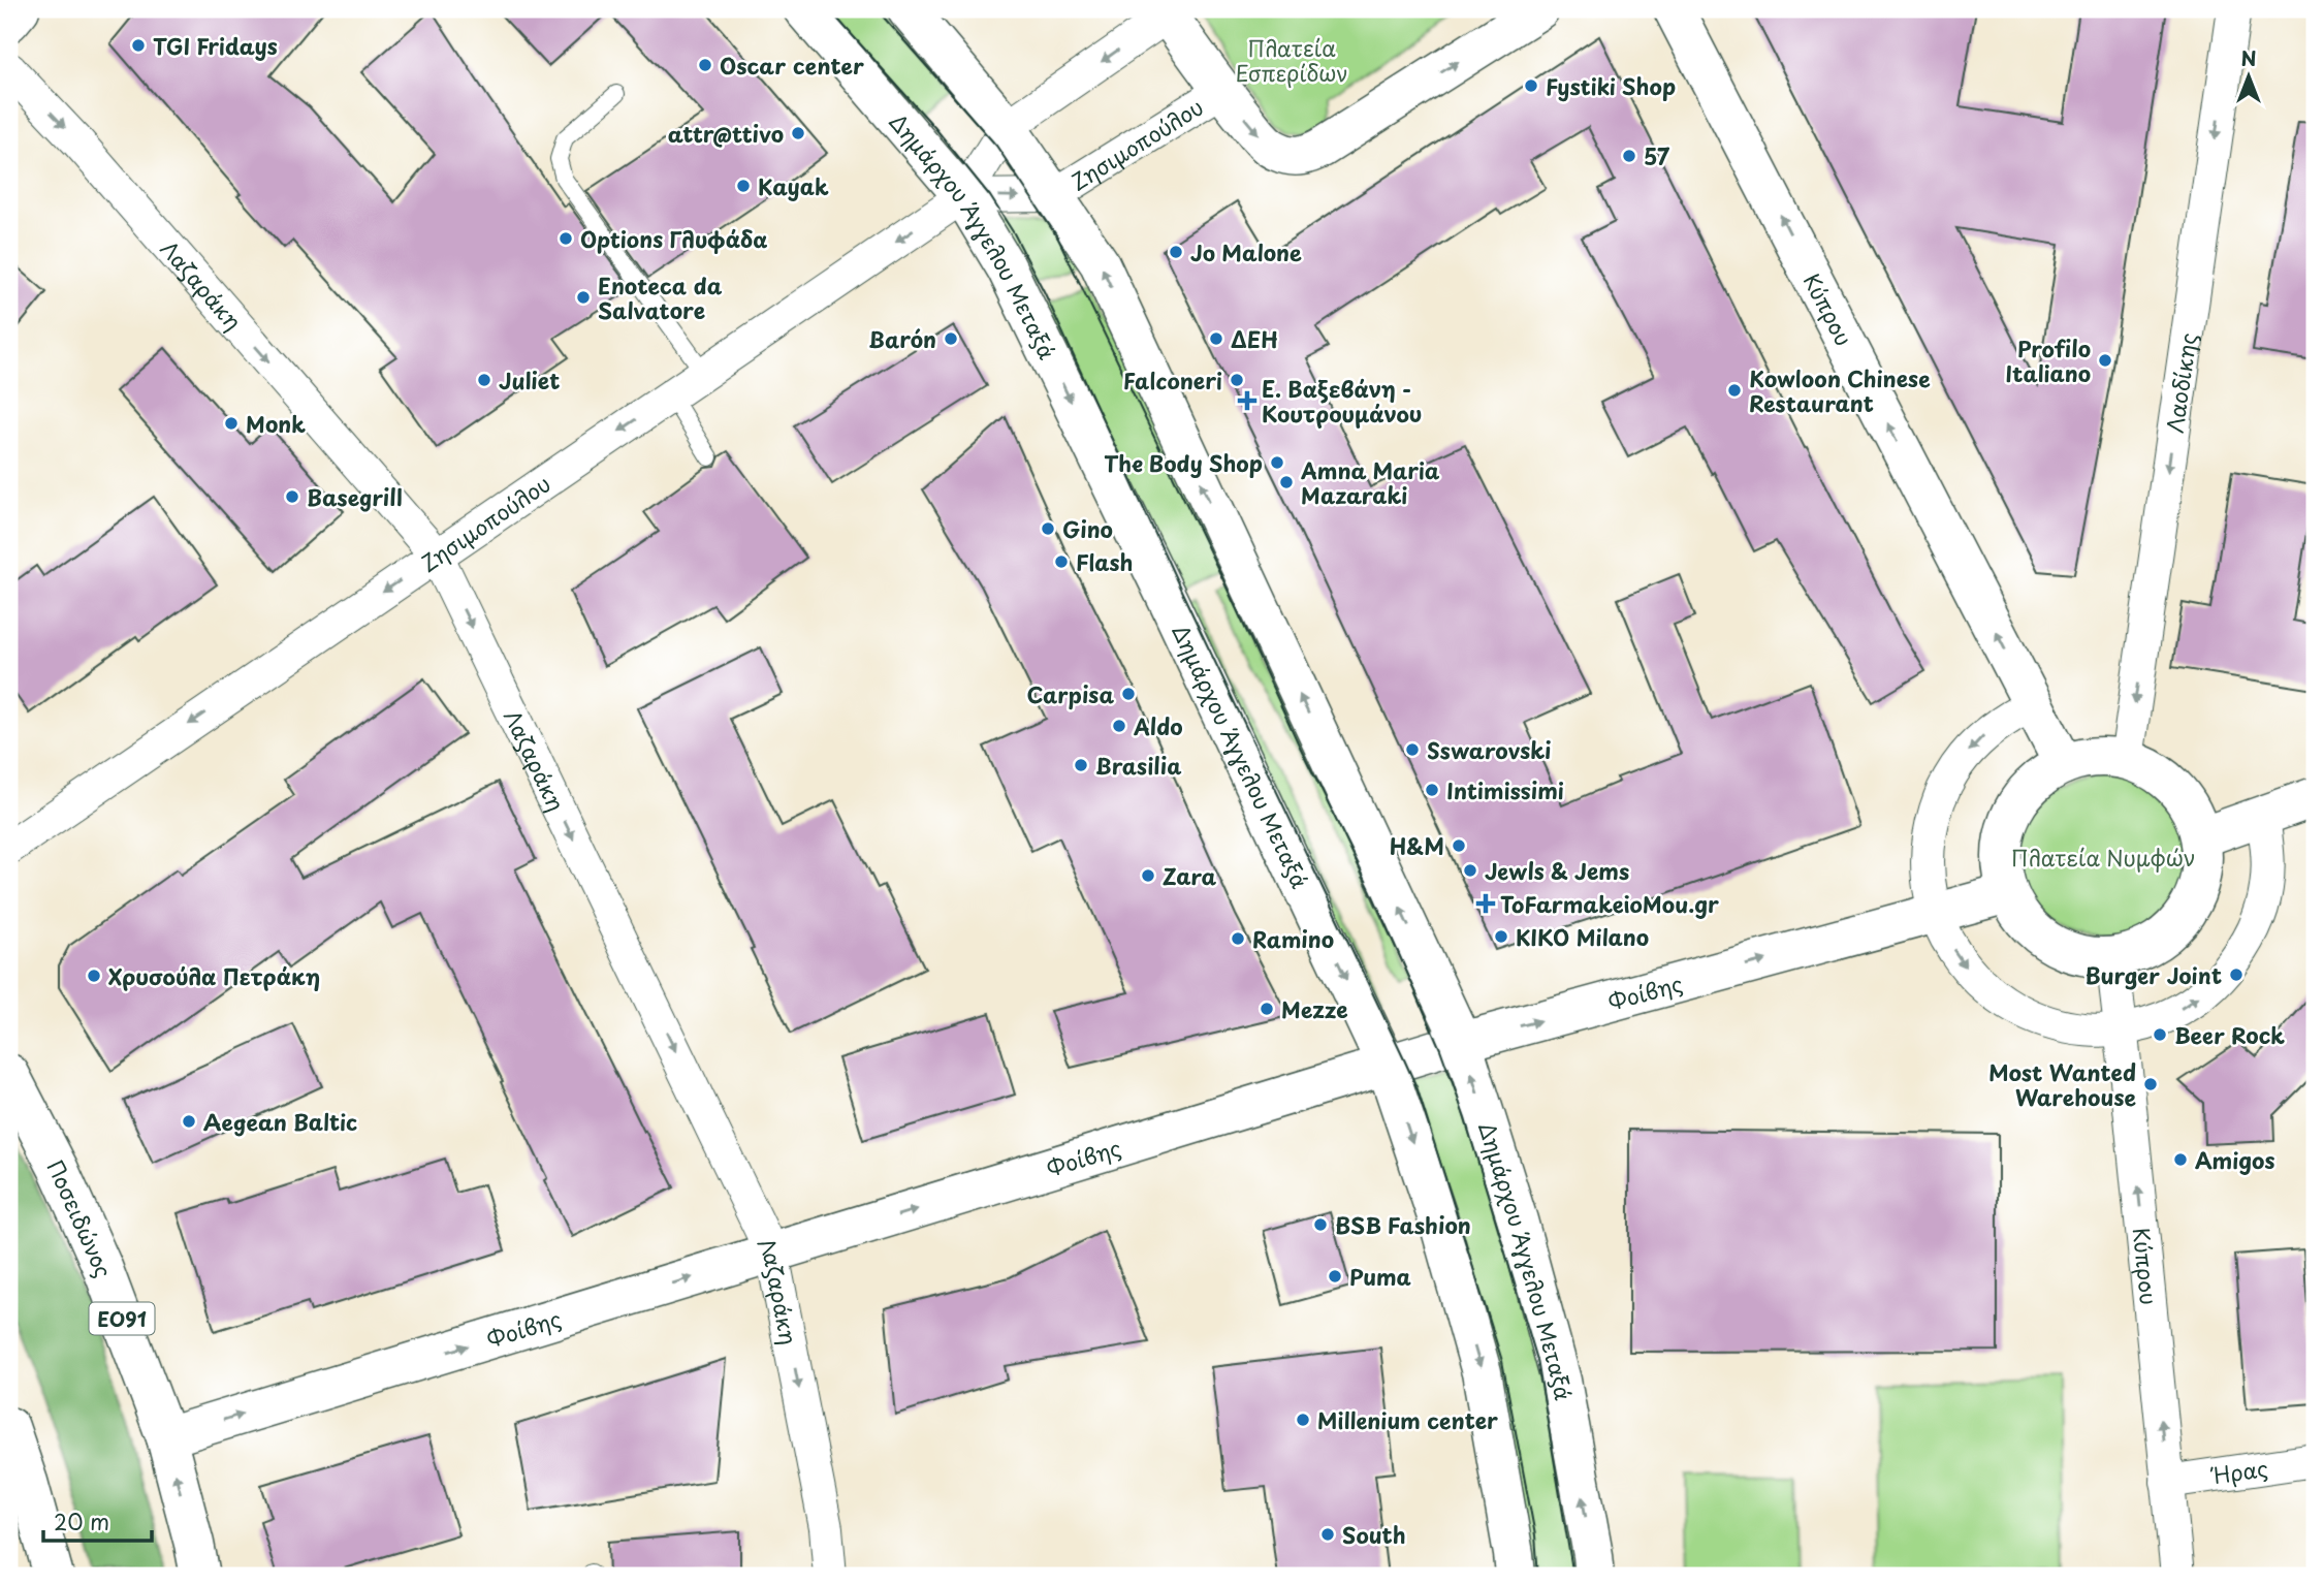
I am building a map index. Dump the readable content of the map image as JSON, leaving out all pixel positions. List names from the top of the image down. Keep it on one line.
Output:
{"streets":{"main road":["Δημάρχου Άγγελου Μεταξά","Κύπρου","Φοίβης","Ποσειδώνος","ΕΟ91"],"street":["Ζησιμοπούλου","Λαζαράκη","Λαοδίκης","Ήρας"]},"crossings":[["Ζησιμοπούλου","Δημάρχου Άγγελου Μεταξά"],["Ζησιμοπούλου","Λαζαράκη"],["Δημάρχου Άγγελου Μεταξά","Φοίβης"],["Λαζαράκη","Φοίβης"],["Κύπρου","Λαοδίκης"],["Κύπρου","Φοίβης"],["Κύπρου","Ήρας"],["Λαοδίκης","Φοίβης"],["Φοίβης","Ποσειδώνος"]],"one_way":["Ζησιμοπούλου","Λαζαράκη","Κύπρου","Λαοδίκης","Φοίβης"],"parks":["Πλατεία Εσπερίδων","Πλατεία Νυμφών"],"places":{"other":["TGI Fridays","Oscar center","Fystiki Shop","attr@ttivo","57","Kayak","Options Γλυφάδα","Jo Malone","Enoteca da Salvatore","Barón","ΔΕΗ","Profilo Italiano","Juliet","Falconeri","Kowloon Chinese Restaurant","Monk","The Body Shop","Amna Maria Mazaraki","Basegrill","Gino","Flash","Carpisa","Aldo","Sswarovski","Brasilia","Intimissimi","H&M","Jewls & Jems","Zara","KIKO Milano","Ramino","Burger Joint","Χρυσούλα Πετράκη","Mezze","Beer Rock","Most Wanted Warehouse","Aegean Baltic","Amigos","BSB Fashion","Puma","Millenium center","South"],"health":["Ε. Βαξεβάνη - Κουτρουμάνου","ToFarmakeioMou.gr"]},"scale_bar":"20 m","north":"top"}
